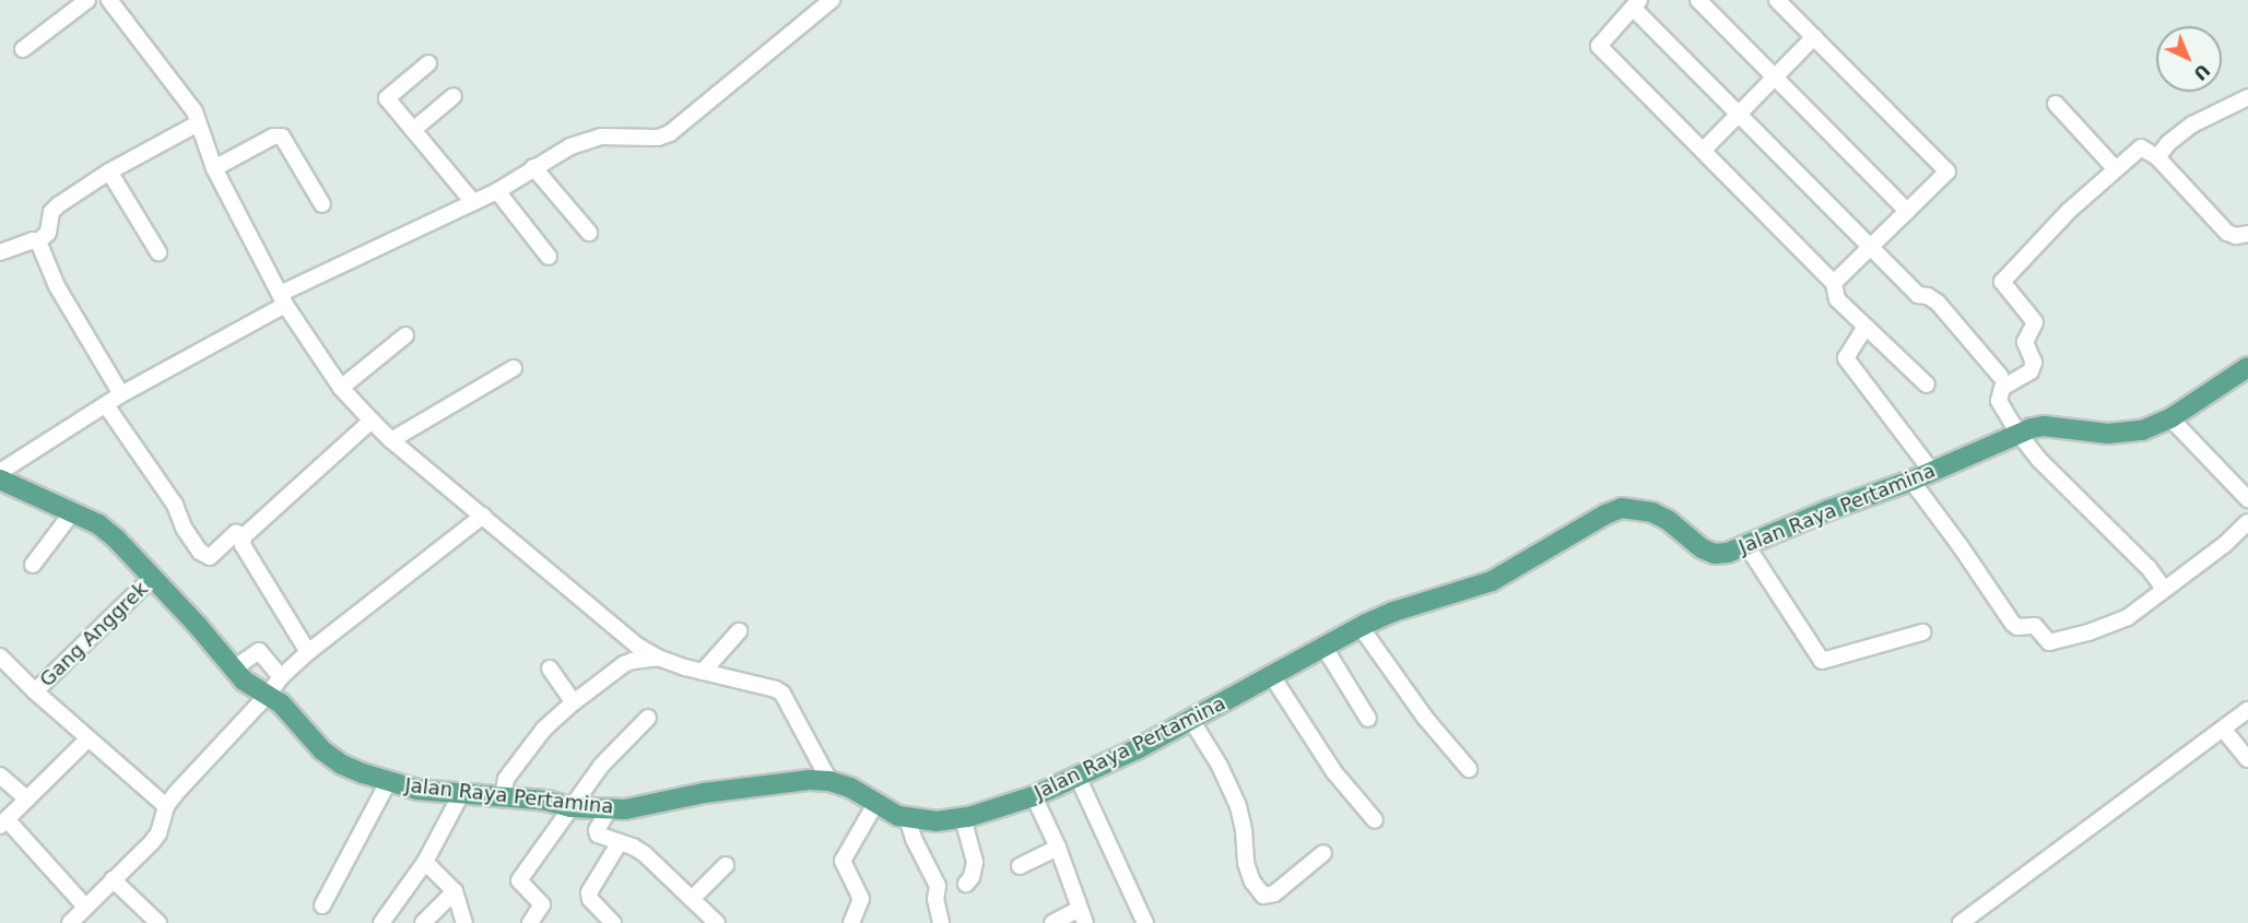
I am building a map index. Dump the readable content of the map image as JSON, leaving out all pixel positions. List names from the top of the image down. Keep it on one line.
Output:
{"streets":{"main road":["Jalan Raya Pertamina"],"street":["Gang Anggrek"]},"crossings":[["Jalan Raya Pertamina","Gang Anggrek"]],"north":"bottom right"}
